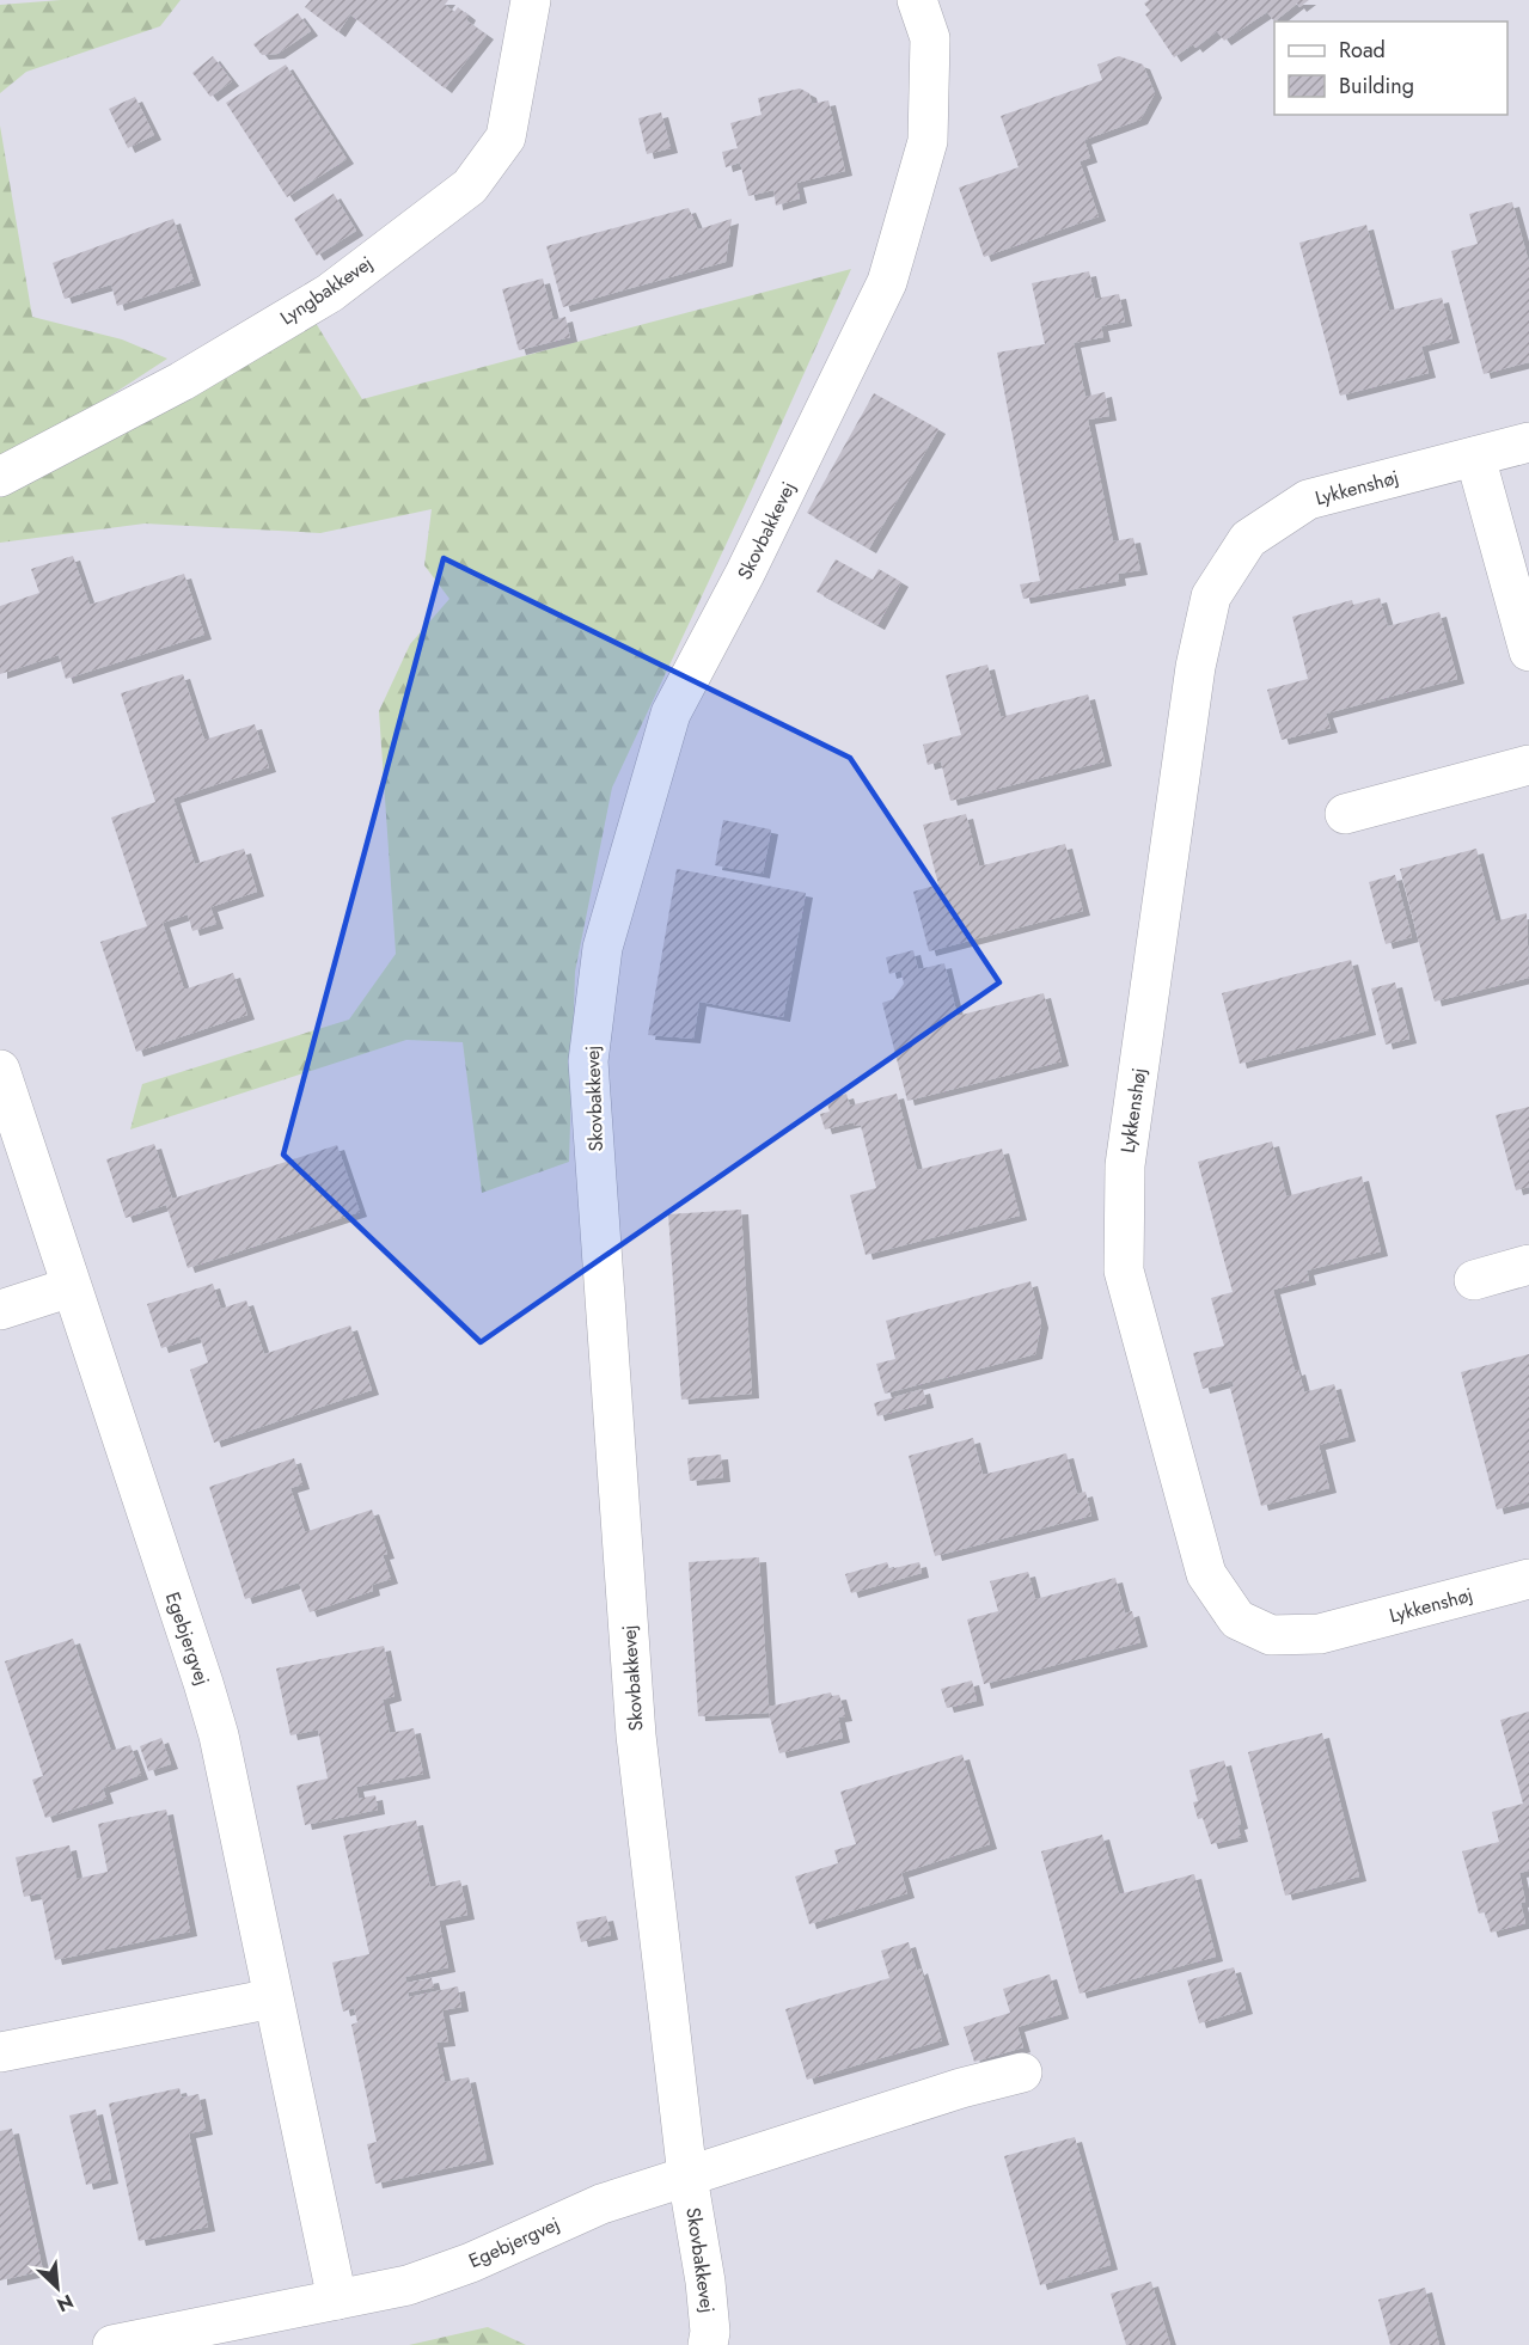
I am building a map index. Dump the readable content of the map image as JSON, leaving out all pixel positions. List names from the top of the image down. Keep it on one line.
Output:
{"streets":{"street":["Lyngbakkevej","Lykkenshøj","Skovbakkevej","Egebjergvej"]},"crossings":[["Skovbakkevej","Egebjergvej"]],"legend":["Road","Building"],"north":"bottom right"}
